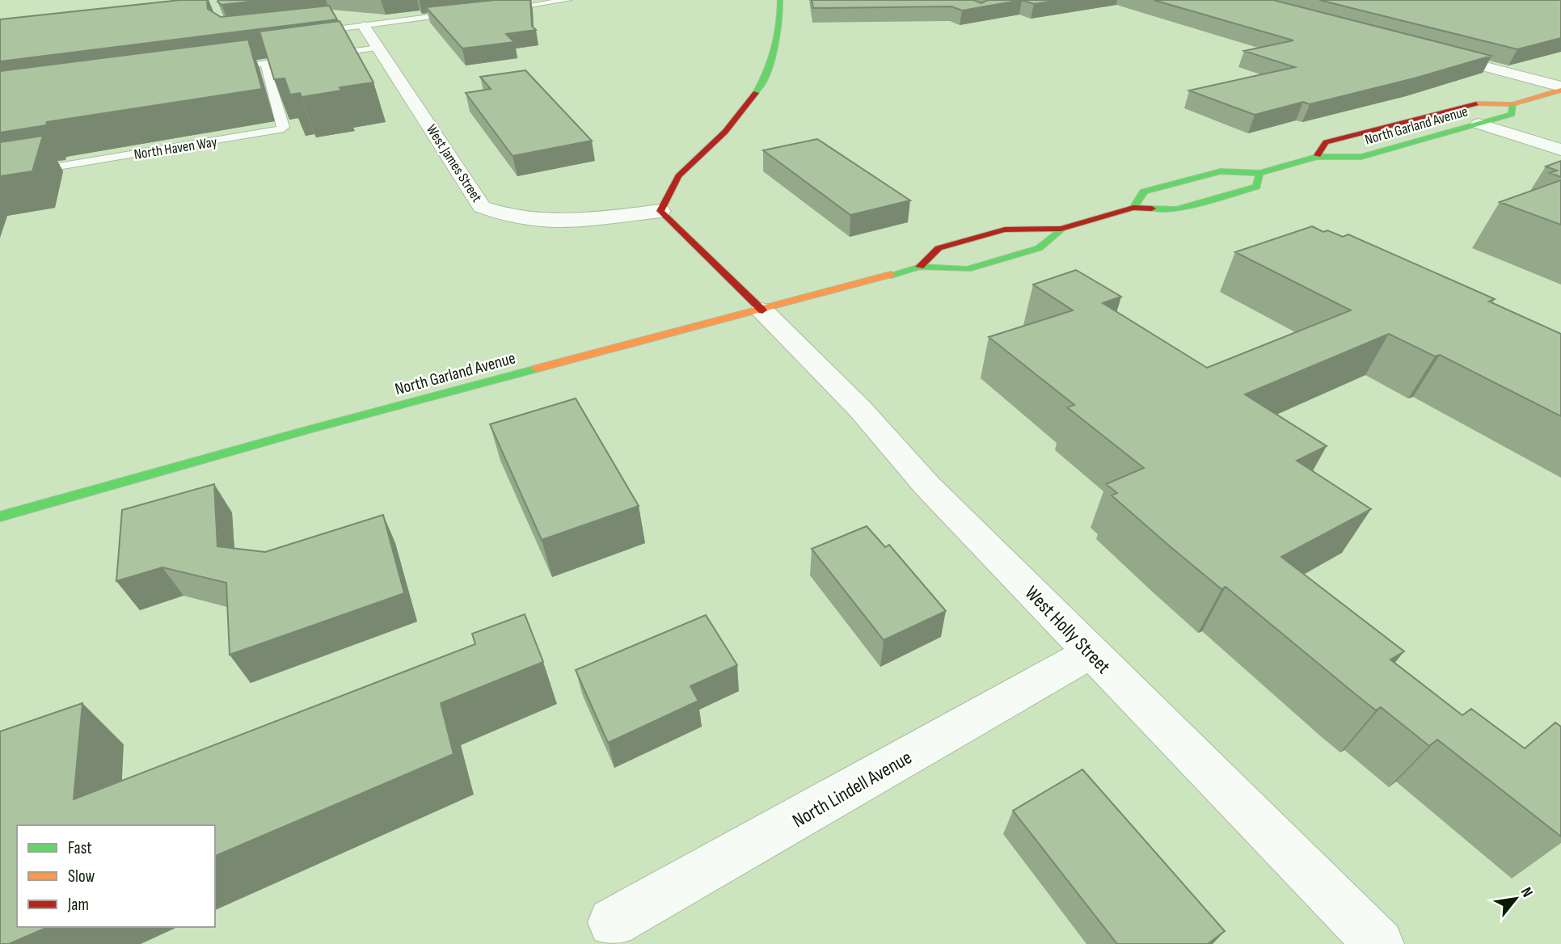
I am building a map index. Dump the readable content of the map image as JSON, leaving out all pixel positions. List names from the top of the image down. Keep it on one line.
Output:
{"streets":{"main road":["North Garland Avenue"],"street":["West James Street","West Holly Street","North Lindell Avenue"],"lane":["North Haven Way"]},"crossings":[["North Garland Avenue","West Holly Street"],["West Holly Street","North Lindell Avenue"]],"legend":["Fast","Slow","Jam"],"north":"top right"}
